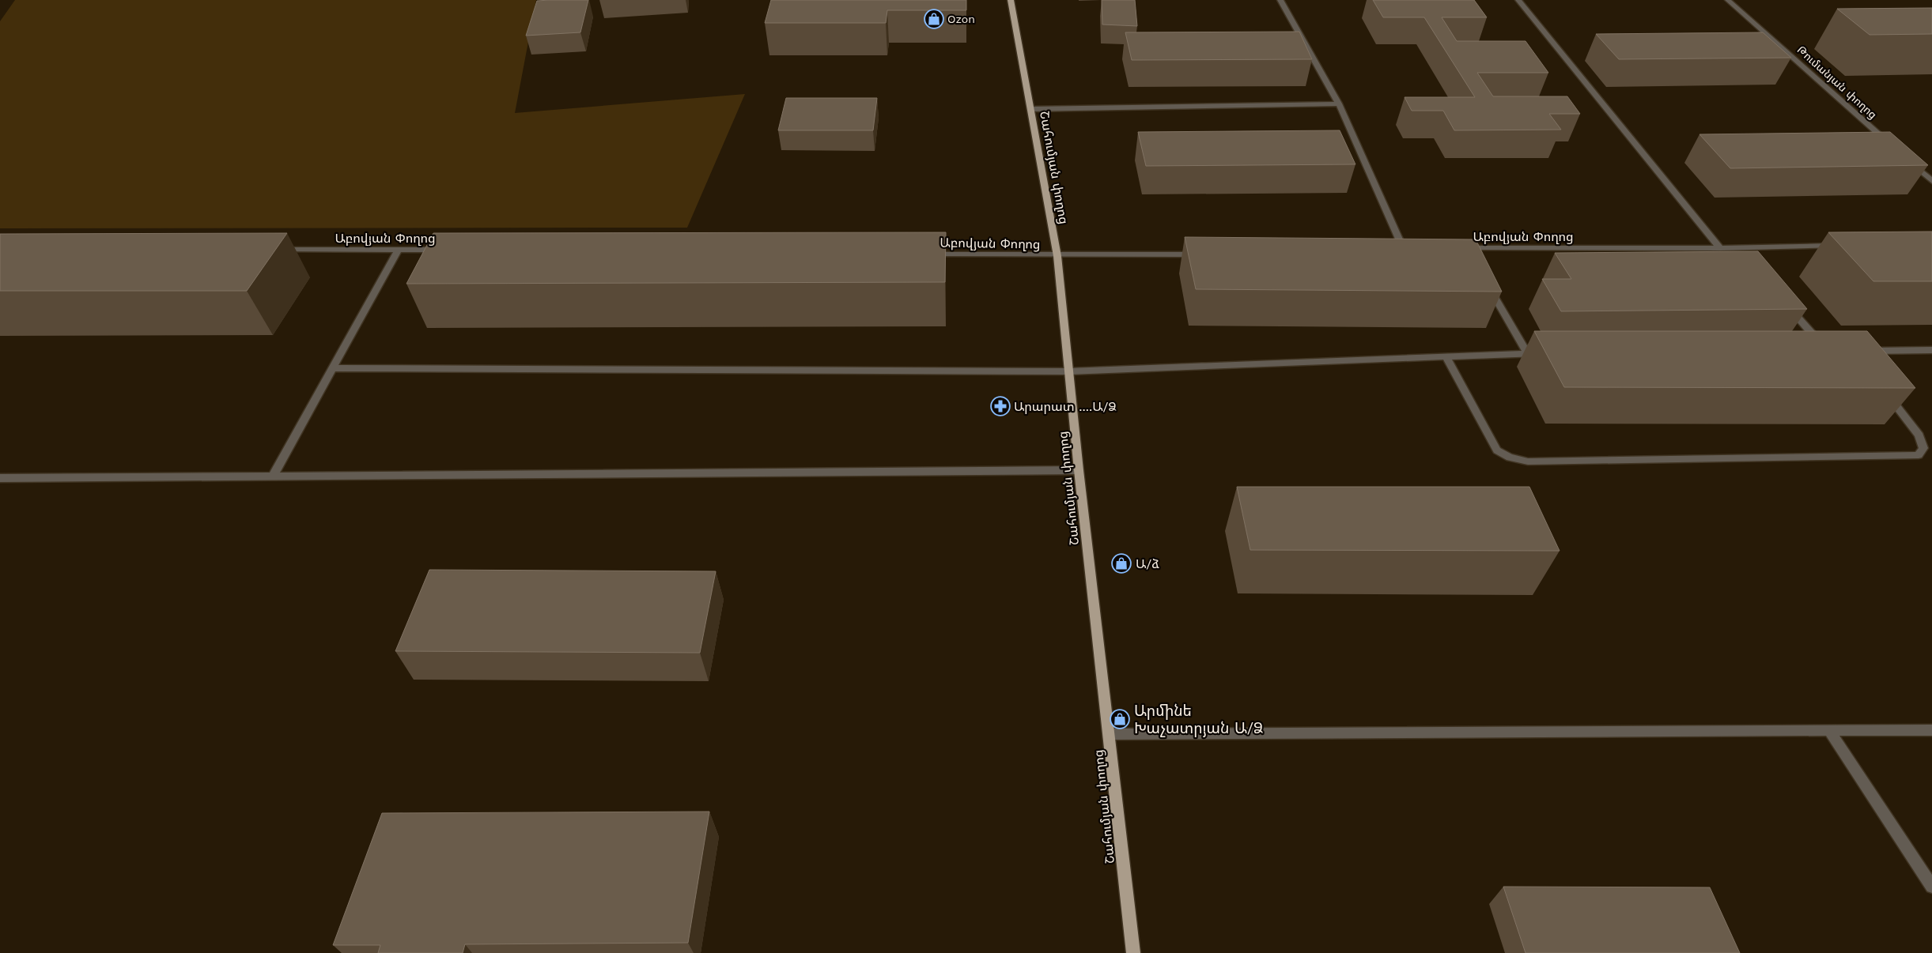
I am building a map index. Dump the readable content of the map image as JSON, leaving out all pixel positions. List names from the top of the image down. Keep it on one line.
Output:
{"streets":{"main road":["Շահումյան փողոց"],"street":["Թումանյան փողոց","Աբովյան Փողոց"]},"crossings":[["Շահումյան փողոց","Աբովյան Փողոց"]],"places":{"shop":["Ozon","Ա/ձ","Արմինե Խաչատրյան Ա/Ձ"],"pharmacy":["Արարատ ....Ա/Ձ"]}}
